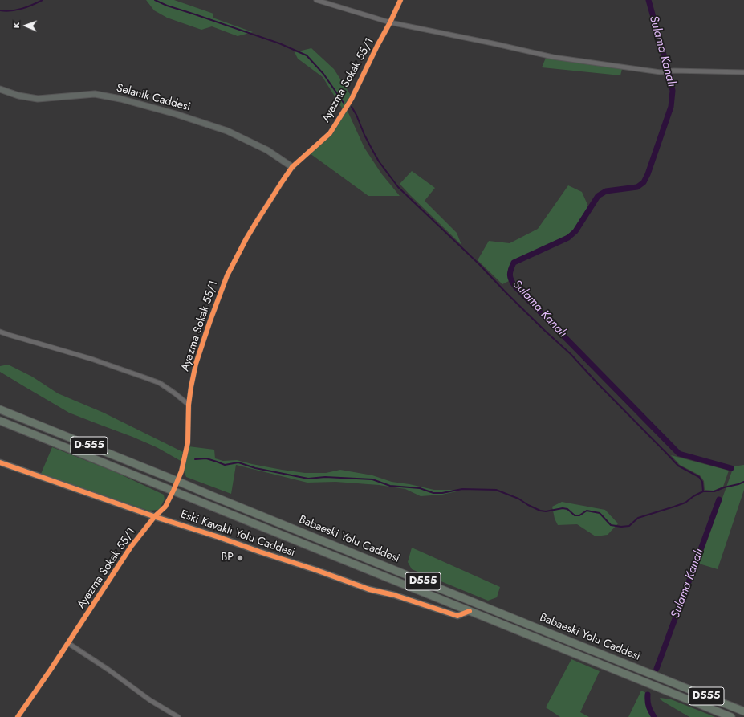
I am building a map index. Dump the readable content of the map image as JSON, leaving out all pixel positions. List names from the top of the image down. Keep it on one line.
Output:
{"streets":{"highway":["D-555","Babaeski Yolu Caddesi","D555"],"street":["Ayazma Sokak 55/1","Selanik Caddesi","Eski Kavaklı Yolu Caddesi"]},"crossings":[["Ayazma Sokak 55/1","Selanik Caddesi"],["Ayazma Sokak 55/1","Eski Kavaklı Yolu Caddesi"],["Ayazma Sokak 55/1","Babaeski Yolu Caddesi"],["Eski Kavaklı Yolu Caddesi","Babaeski Yolu Caddesi"]],"water":["Sulama Kanalı"],"places":["BP"],"north":"left"}
